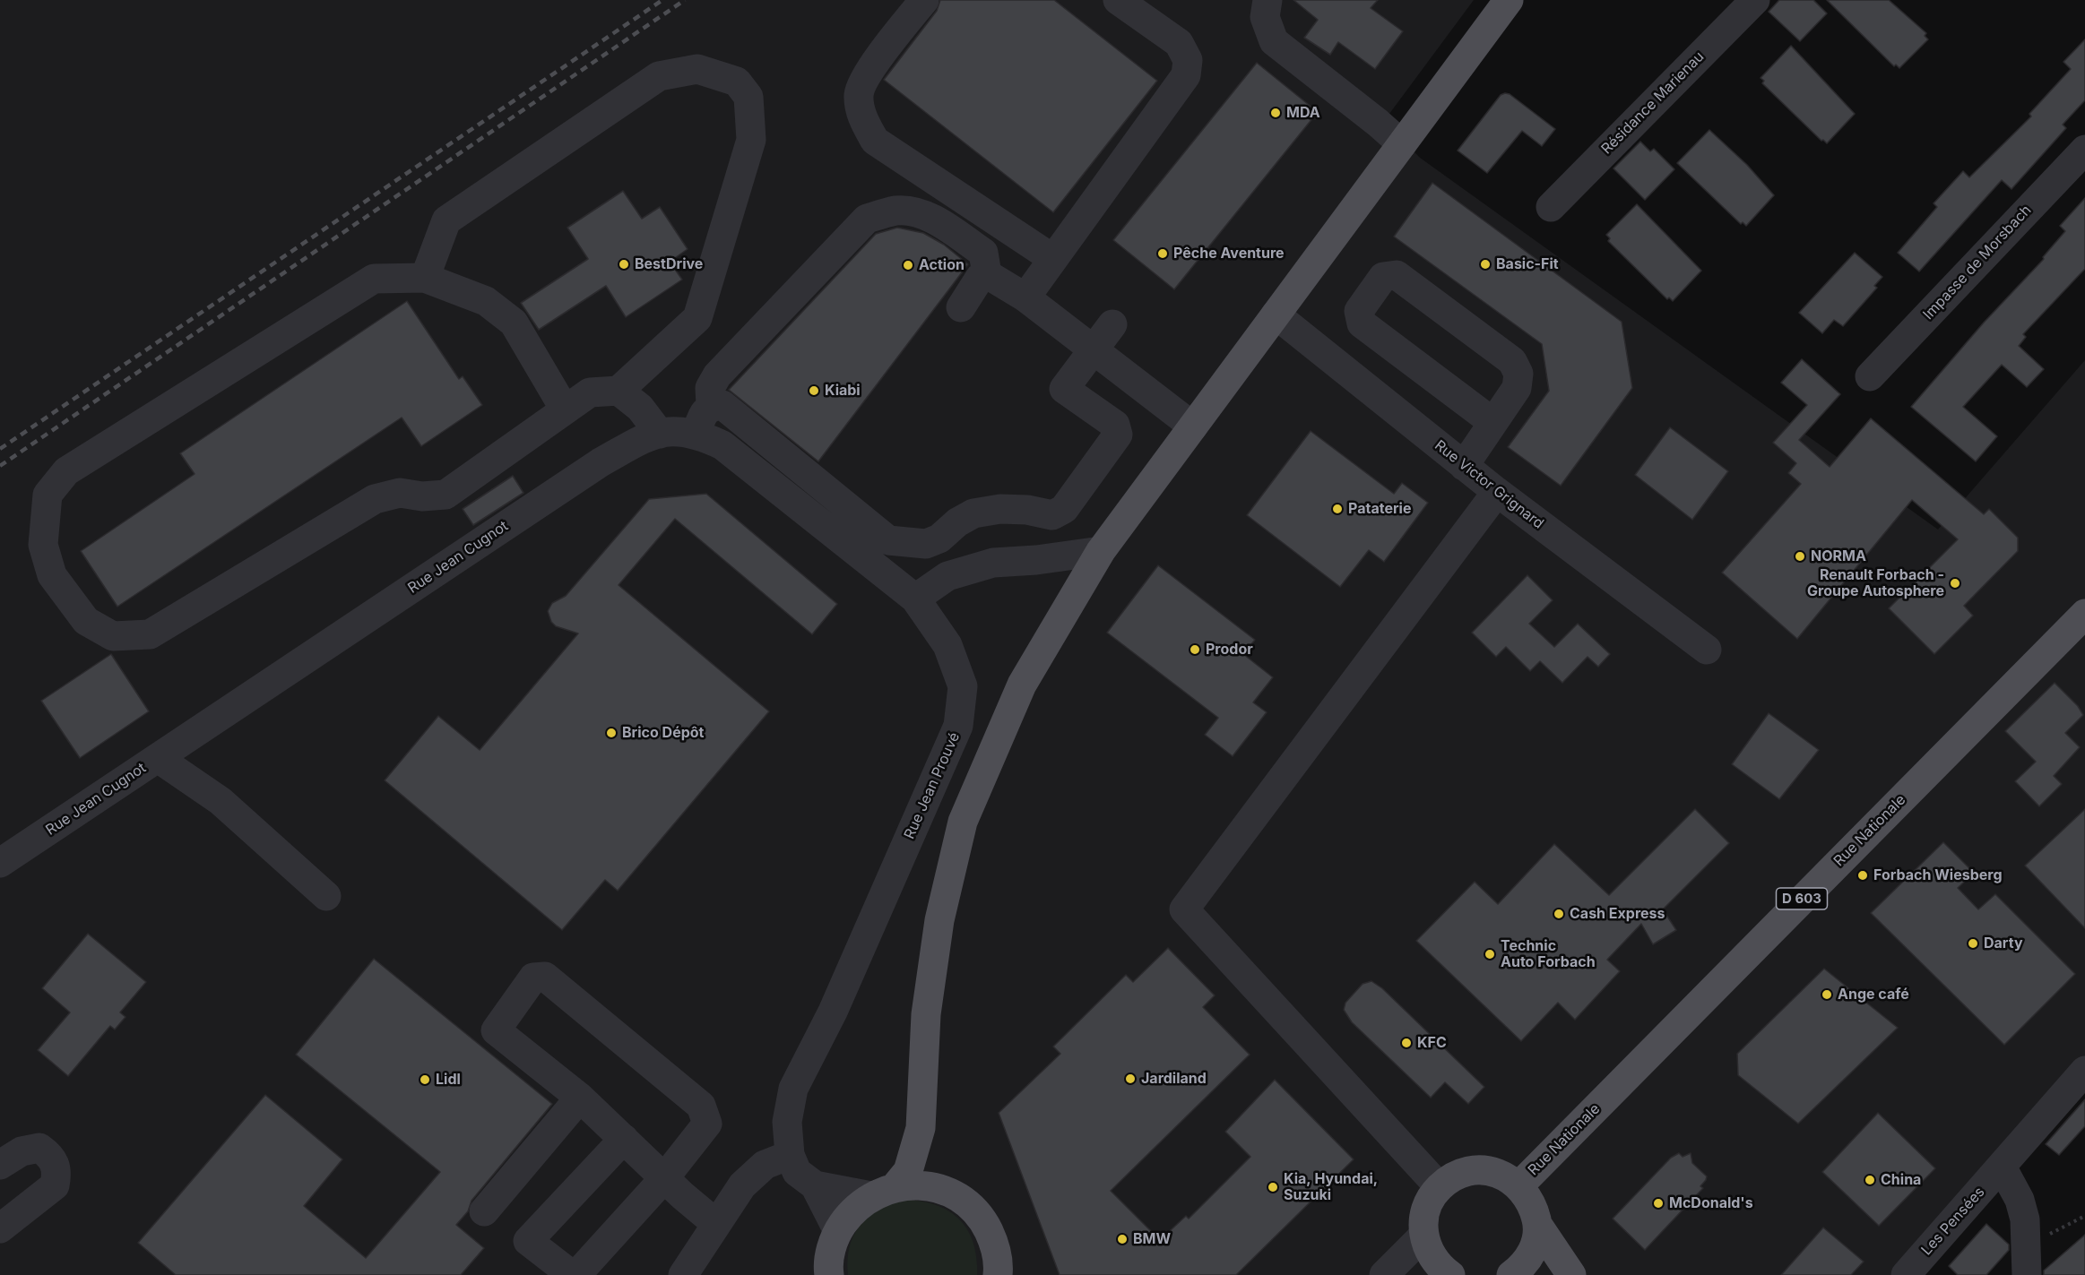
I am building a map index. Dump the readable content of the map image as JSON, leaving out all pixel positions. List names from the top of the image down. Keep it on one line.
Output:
{"streets":{"main road":["Rue Nationale","D 603"],"street":["Résidance Marienau","Impasse de Morsbach","Rue Victor Grignard","Rue Jean Cugnot","Rue Jean Prouvé","Les Pensées"]},"crossings":[["Rue Jean Cugnot","Rue Jean Prouvé"]],"places":["MDA","Pêche Aventure","BestDrive","Basic-Fit","Action","Kiabi","Pataterie","NORMA","Renault Forbach - Groupe Autosphere","Prodor","Brico Dépôt","Forbach Wiesberg","Cash Express","Darty","Technic Auto Forbach","Ange café","KFC","Jardiland","Lidl","China","Kia, Hyundai, Suzuki","McDonald's","BMW"]}
